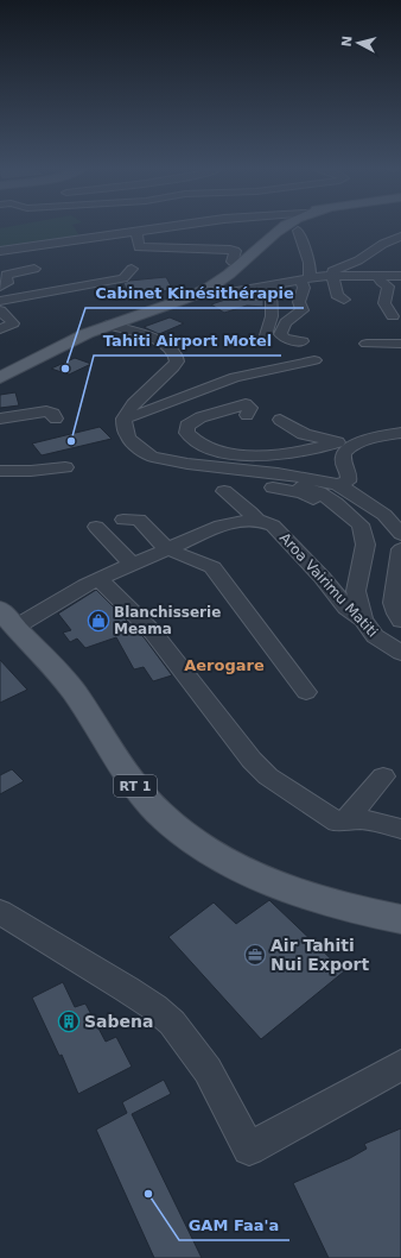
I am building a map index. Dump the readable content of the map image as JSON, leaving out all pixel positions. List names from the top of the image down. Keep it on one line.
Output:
{"streets":{"main road":["RT 1"],"street":["Aroa Vairimu Matiti"]},"districts":["Aerogare"],"places":{"other":["Cabinet Kinésithérapie","Tahiti Airport Motel","GAM Faa'a"],"shop":["Blanchisserie Meama"],"office":["Air Tahiti Nui Export"],"building":["Sabena"]},"north":"left"}
